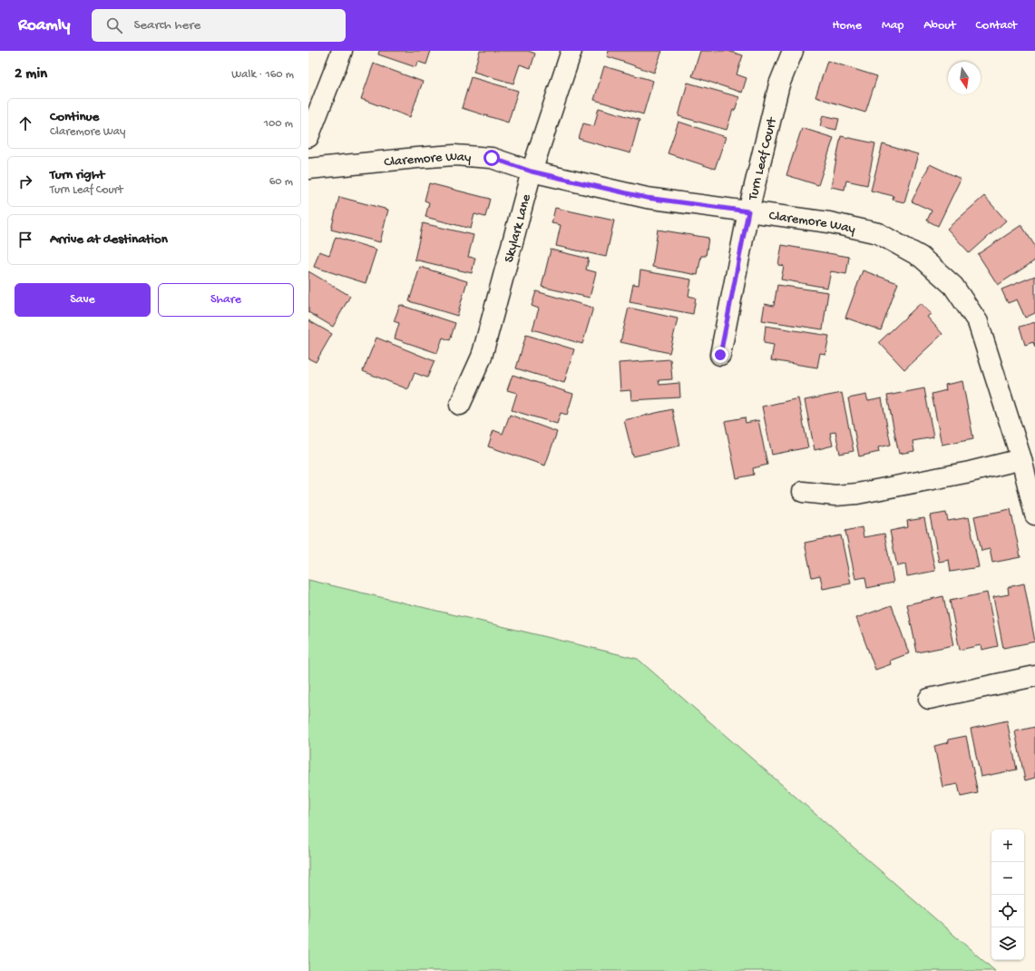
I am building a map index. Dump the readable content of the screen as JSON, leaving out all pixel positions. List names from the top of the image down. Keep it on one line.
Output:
{"streets":{"street":["Turn Leaf Court","Claremore Way","Skylark Lane"]},"crossings":[["Turn Leaf Court","Claremore Way"],["Claremore Way","Skylark Lane"]],"north":"bottom","page":{"header":"Roamly","search":"Search here","nav":["Home","Map","About","Contact"],"heading":["2 min","Walk · 160 m"],"list":[["Continue","Claremore Way","100 m"],["Turn right","Turn Leaf Court","60 m"],"Arrive at destination"],"buttons":["Save","Share"],"map_buttons":["+","−"]}}
